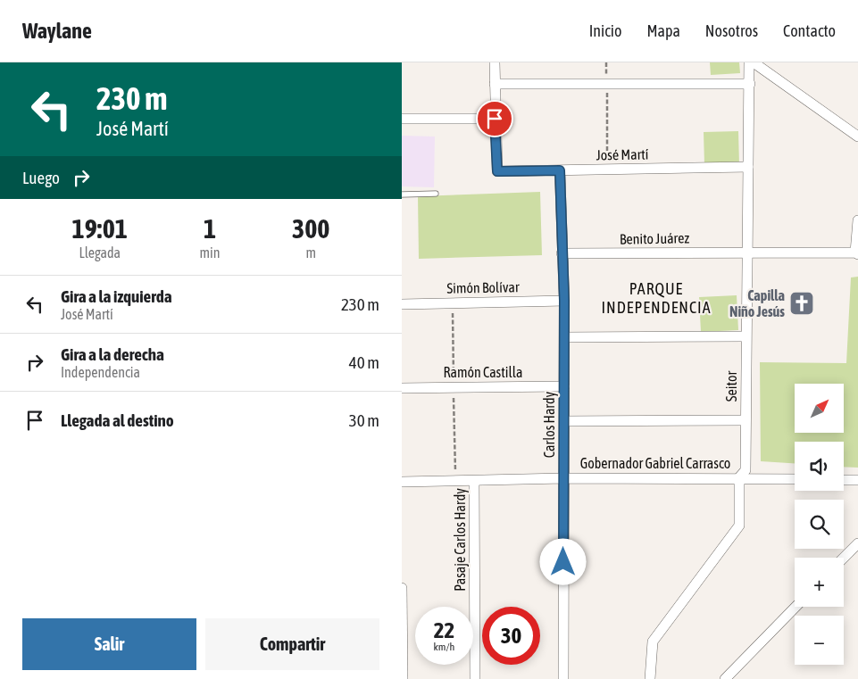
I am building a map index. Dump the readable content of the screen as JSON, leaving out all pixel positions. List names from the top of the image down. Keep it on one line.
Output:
{"streets":{"street":["José Martí","Benito Juárez","Simón Bolívar","Ramón Castilla","Seitor","Carlos Hardy","Gobernador Gabriel Carrasco","Pasaje Carlos Hardy"]},"crossings":[["José Martí","Seitor"],["José Martí","Carlos Hardy"],["Benito Juárez","Seitor"],["Benito Juárez","Carlos Hardy"],["Simón Bolívar","Carlos Hardy"],["Ramón Castilla","Carlos Hardy"],["Seitor","Gobernador Gabriel Carrasco"],["Carlos Hardy","Gobernador Gabriel Carrasco"],["Gobernador Gabriel Carrasco","Pasaje Carlos Hardy"]],"districts":["PARQUE INDEPENDENCIA"],"places":{"church":["Capilla Niño Jesús"]},"north":"top right","page":{"header":"Waylane","nav":["Inicio","Mapa","Nosotros","Contacto"],"turn":["230 m","José Martí"],"then":"Luego","eta":["19:01","Llegada","1","min","300","m"],"list":[{"name":"Gira a la izquierda","note":"José Martí","value":"230 m"},{"name":"Gira a la derecha","note":"Independencia","value":"40 m"},{"name":"Llegada al destino","value":"30 m"}],"map_buttons":["+","−"],"speed":"22 km/h","limit":"30","buttons":["Salir","Compartir"]}}
